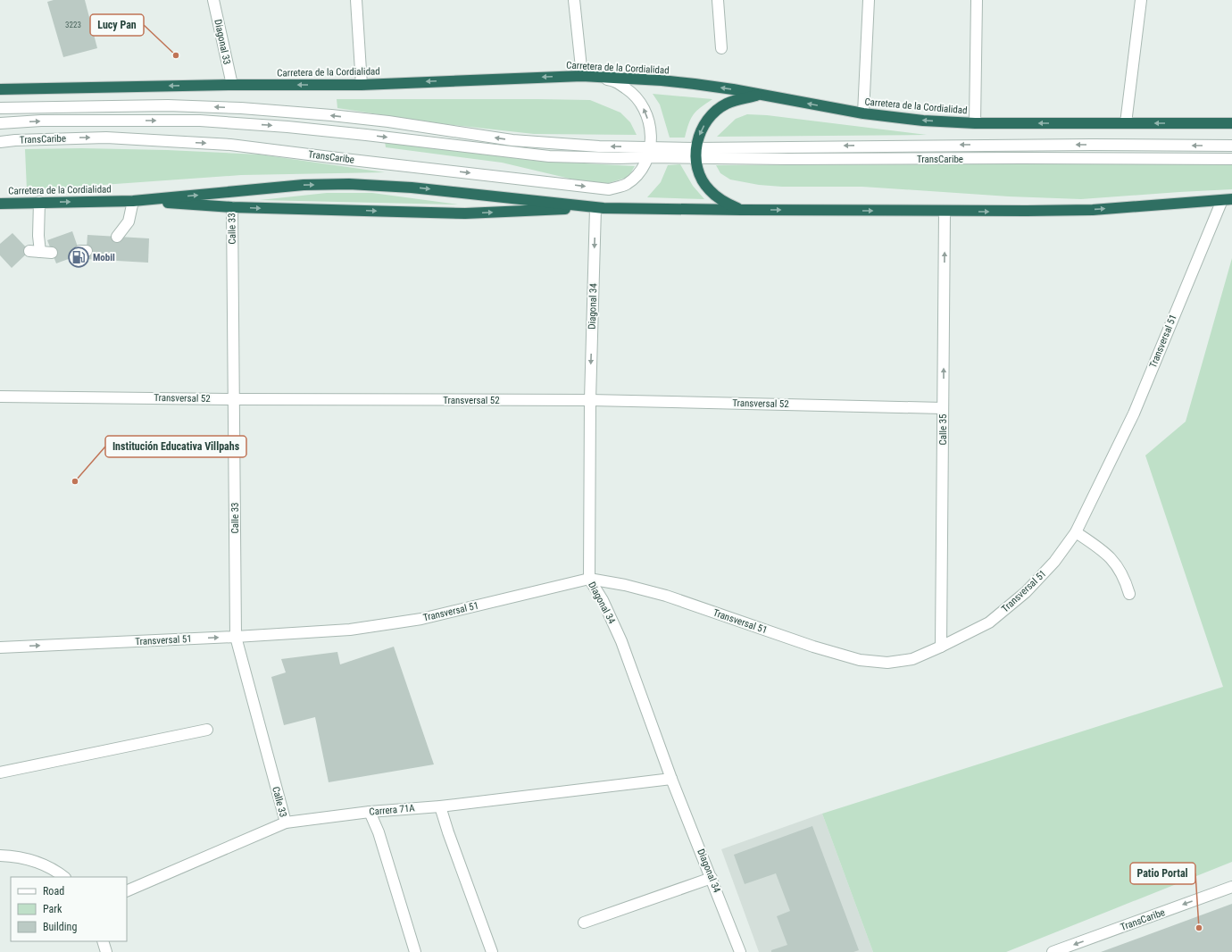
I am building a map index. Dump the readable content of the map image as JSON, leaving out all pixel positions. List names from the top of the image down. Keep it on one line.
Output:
{"streets":{"highway":["Carretera de la Cordialidad"],"street":["Diagonal 33","TransCaribe","Calle 33","Diagonal 34","Transversal 51","Transversal 52","Calle 35","Carrera 71A"]},"crossings":[["Diagonal 33","Carretera de la Cordialidad"],["Carretera de la Cordialidad","TransCaribe"],["Carretera de la Cordialidad","Diagonal 34"],["Carretera de la Cordialidad","Transversal 51"],["Carretera de la Cordialidad","Calle 35"],["Calle 33","Transversal 51"],["Calle 33","Transversal 52"],["Calle 33","Carrera 71A"],["Diagonal 34","Transversal 51"],["Diagonal 34","Transversal 52"],["Diagonal 34","Carrera 71A"],["Transversal 51","Calle 35"],["Transversal 52","Calle 35"]],"one_way":["Calle 35"],"places":{"other":["Lucy Pan","Institución Educativa Villpahs","Patio Portal"],"fuel station":["Mobil"]},"house_numbers":["3223"],"legend":["Road","Park","Building"]}
